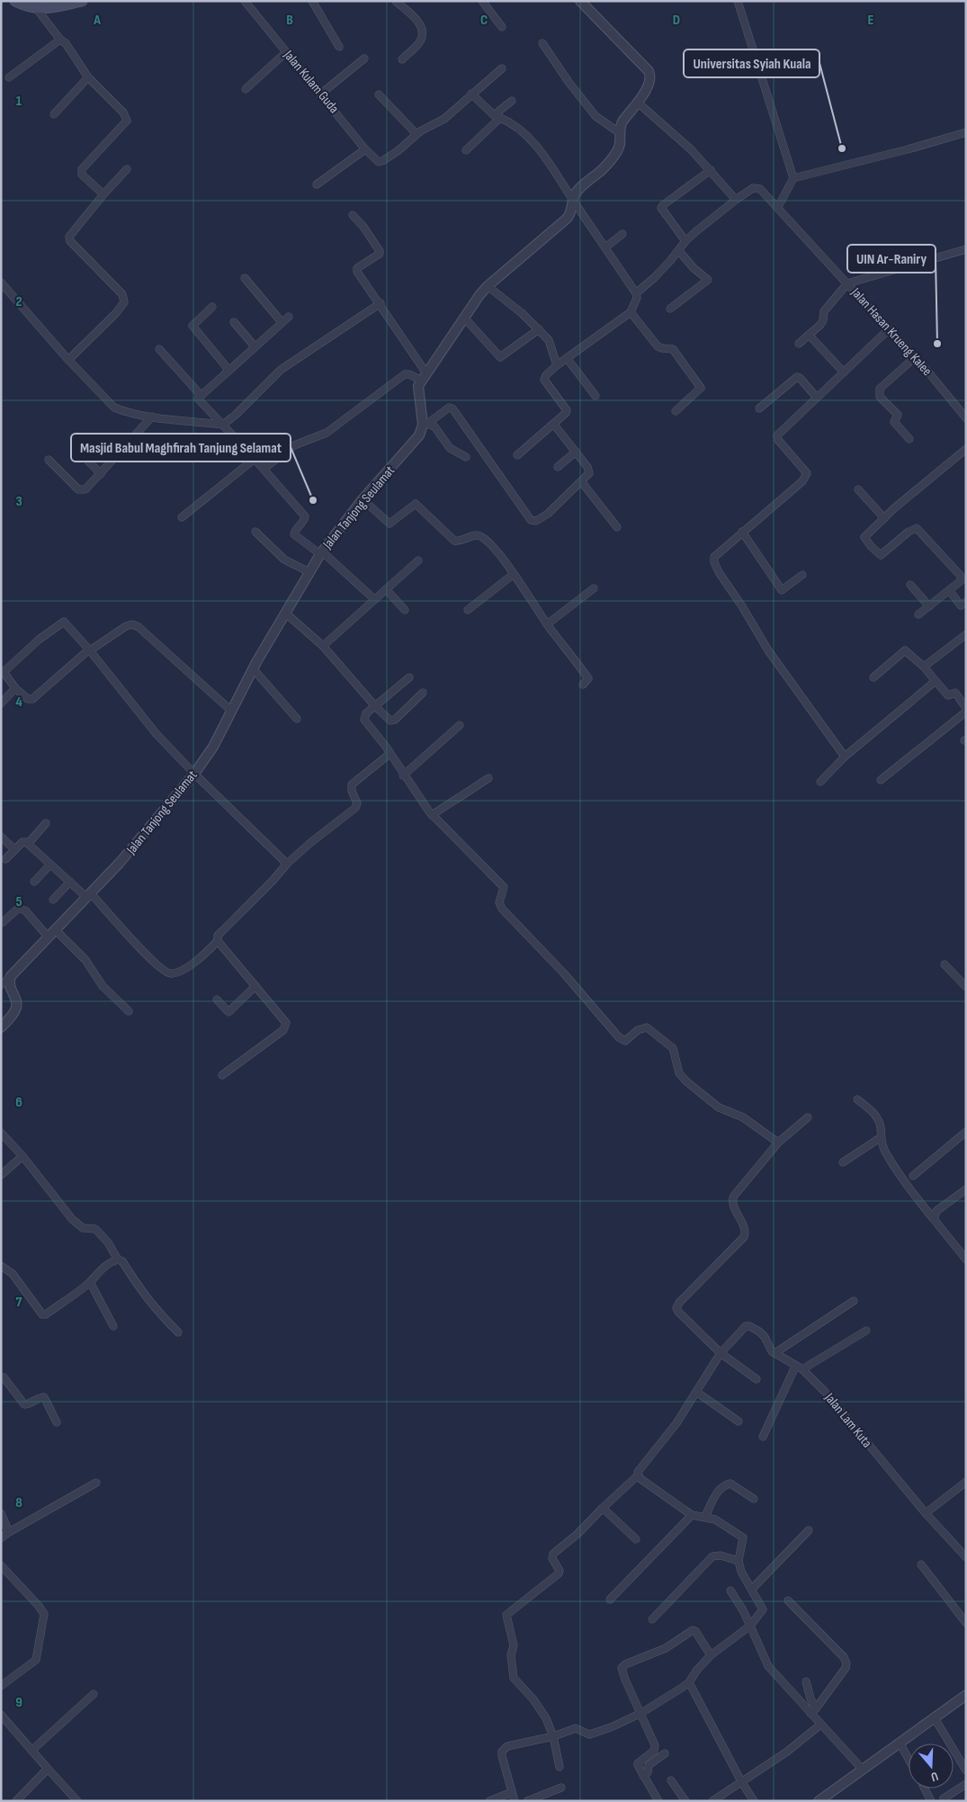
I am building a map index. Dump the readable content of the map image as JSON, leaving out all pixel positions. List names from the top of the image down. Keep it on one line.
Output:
{"streets":{"street":["Jalan Kulam Guda","Jalan Hasan Krueng Kalee","Jalan Tanjong Seulamat","Jalan Lam Kuta"]},"places":["Universitas Syiah Kuala","UIN Ar-Raniry","Masjid Babul Maghfirah Tanjung Selamat"],"north":"bottom","grid":{"columns":["A","B","C","D","E"],"rows":["1","2","3","4","5","6","7","8","9"]}}
